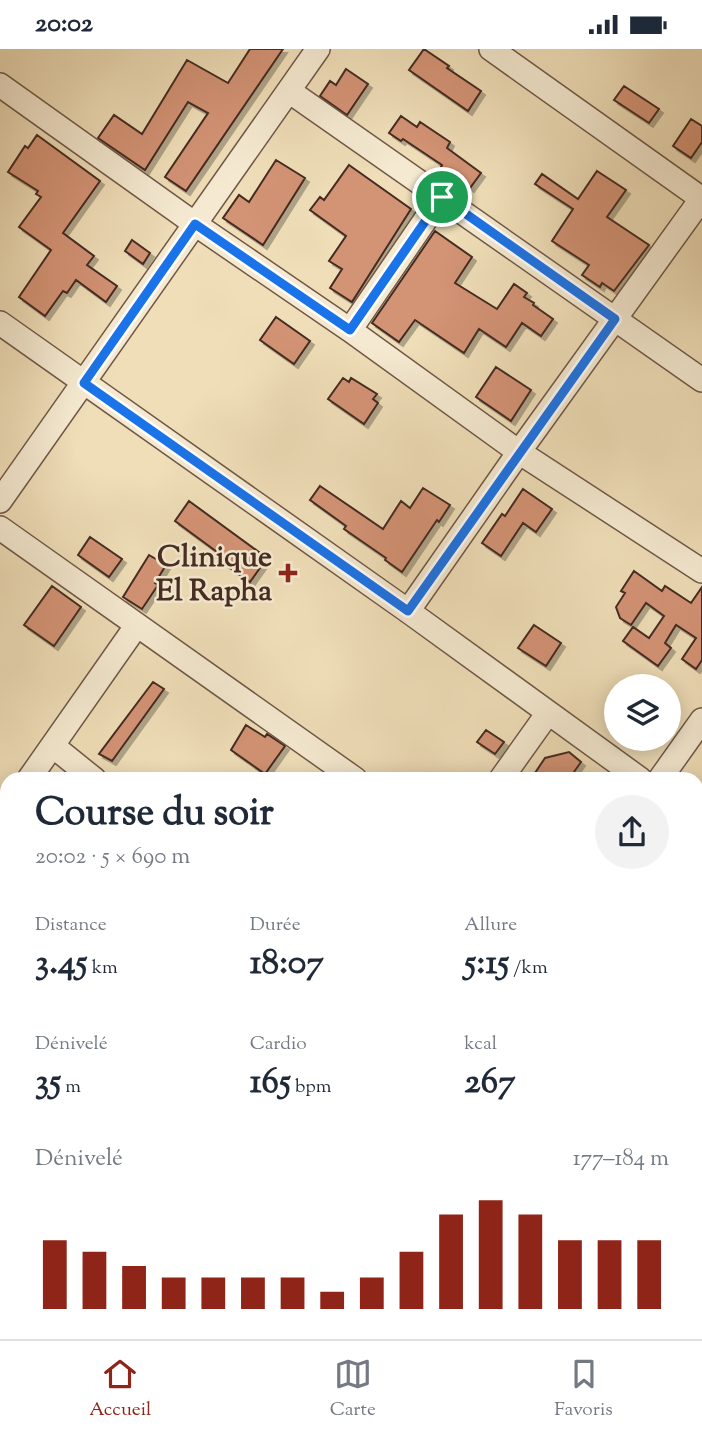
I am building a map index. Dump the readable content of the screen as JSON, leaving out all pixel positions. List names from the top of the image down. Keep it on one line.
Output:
{"places":{"health":["Clinique El Rapha"]},"page":{"status":"20:02","heading":["Course du soir","20:02 · 5 × 690 m"],"stats":[["Distance","3.45 km"],["Durée","18:07"],["Allure","5:15 /km"],["Dénivelé","35 m"],["Cardio","165 bpm"],["kcal","267"]],"chart":["Dénivelé","177–184 m"],"tabs":["Accueil","Carte","Favoris"]}}
